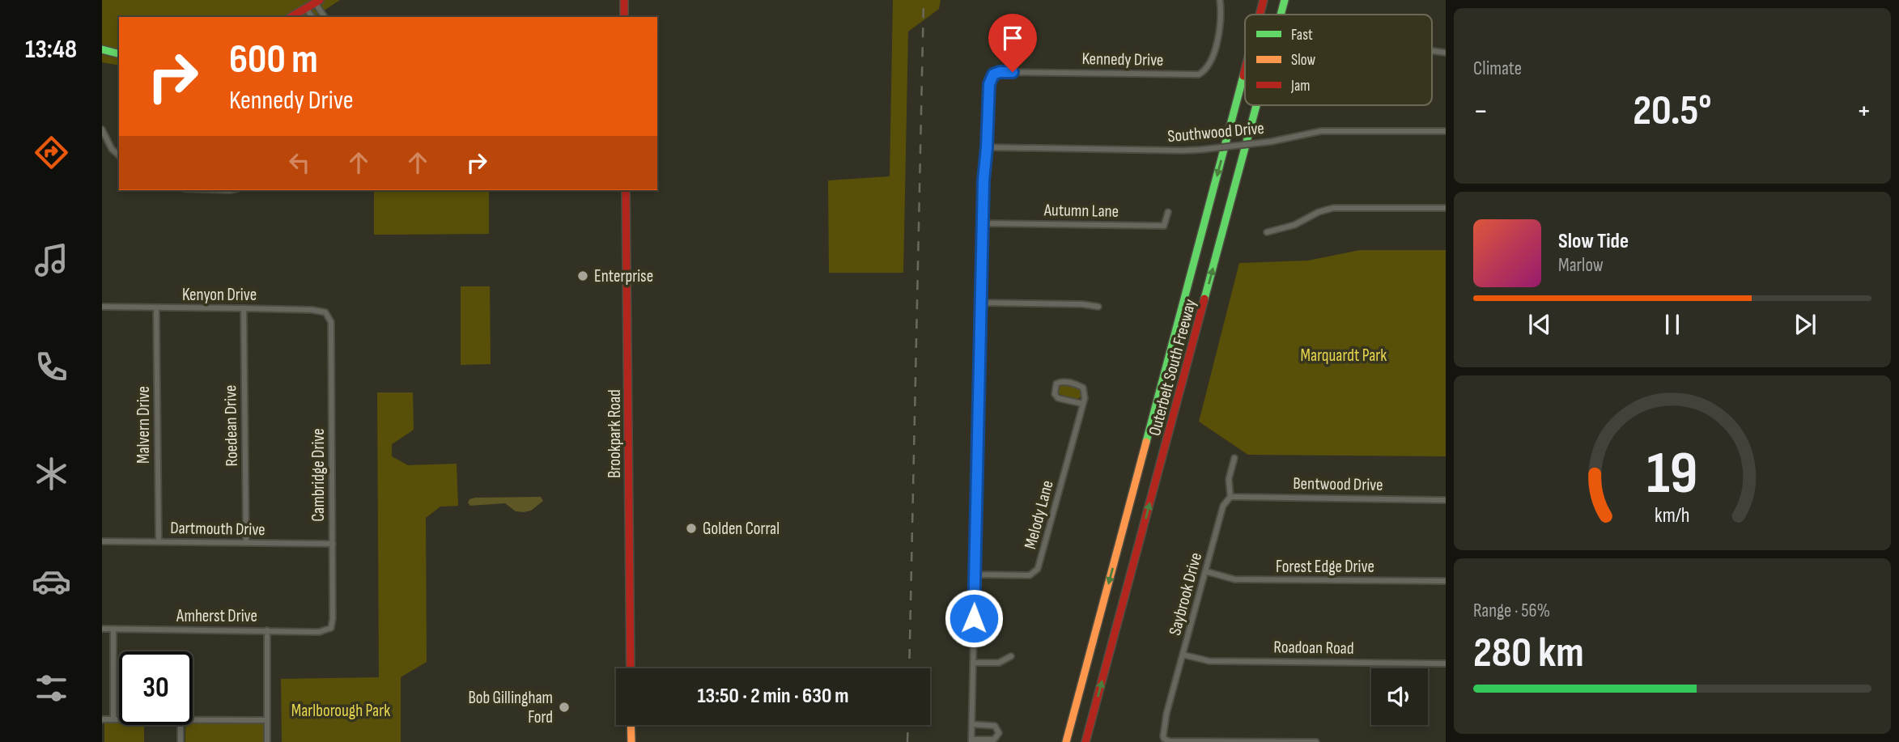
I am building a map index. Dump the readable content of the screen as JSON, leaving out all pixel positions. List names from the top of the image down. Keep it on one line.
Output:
{"streets":{"main road":["Outerbelt South Freeway","Brookpark Road"],"street":["Kennedy Drive","Southwood Drive","Autumn Lane","Kenyon Drive","Malvern Drive","Roedean Drive","Cambridge Drive","Bentwood Drive","Melody Lane","Dartmouth Drive","Forest Edge Drive","Saybrook Drive","Amherst Drive","Roadoan Road"]},"crossings":[["Kennedy Drive","Southwood Drive"],["Kenyon Drive","Malvern Drive"],["Kenyon Drive","Roedean Drive"],["Kenyon Drive","Cambridge Drive"],["Malvern Drive","Dartmouth Drive"],["Roedean Drive","Dartmouth Drive"],["Cambridge Drive","Dartmouth Drive"],["Cambridge Drive","Amherst Drive"],["Bentwood Drive","Saybrook Drive"],["Forest Edge Drive","Saybrook Drive"],["Saybrook Drive","Roadoan Road"]],"parks":["Marquardt Park","Marlborough Park"],"places":["Enterprise","Golden Corral","Bob Gillingham Ford"],"legend":["Fast","Slow","Jam"],"page":{"tabs":"13:48","tile":["Climate",["Range · 56%","280 km"]],"turn":["600 m","Kennedy Drive"],"heat":["−","20.5°","+"],"song":["Slow Tide","Marlow"],"limit":"30","trip":"13:50 · 2 min · 630 m","gauge":["19","km/h"]}}
